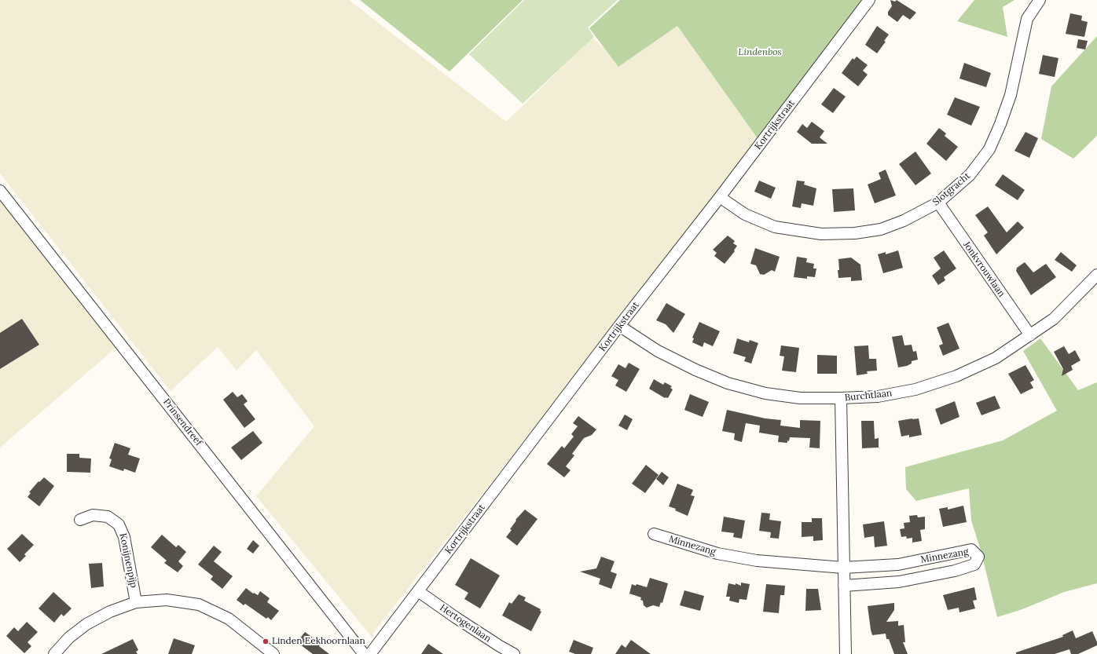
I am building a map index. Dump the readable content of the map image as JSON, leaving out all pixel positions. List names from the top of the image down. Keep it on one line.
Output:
{"streets":{"street":["Kortrijkstraat","Slotgracht","Jonkvrouwlaan","Burchtlaan","Prinsendreef","Minnezang","Konijnenpijp","Hertogenlaan"]},"crossings":[["Kortrijkstraat","Slotgracht"],["Kortrijkstraat","Burchtlaan"],["Kortrijkstraat","Hertogenlaan"],["Slotgracht","Jonkvrouwlaan"],["Jonkvrouwlaan","Burchtlaan"]],"parks":["Lindenbos"],"places":["Linden Eekhoornlaan"]}
